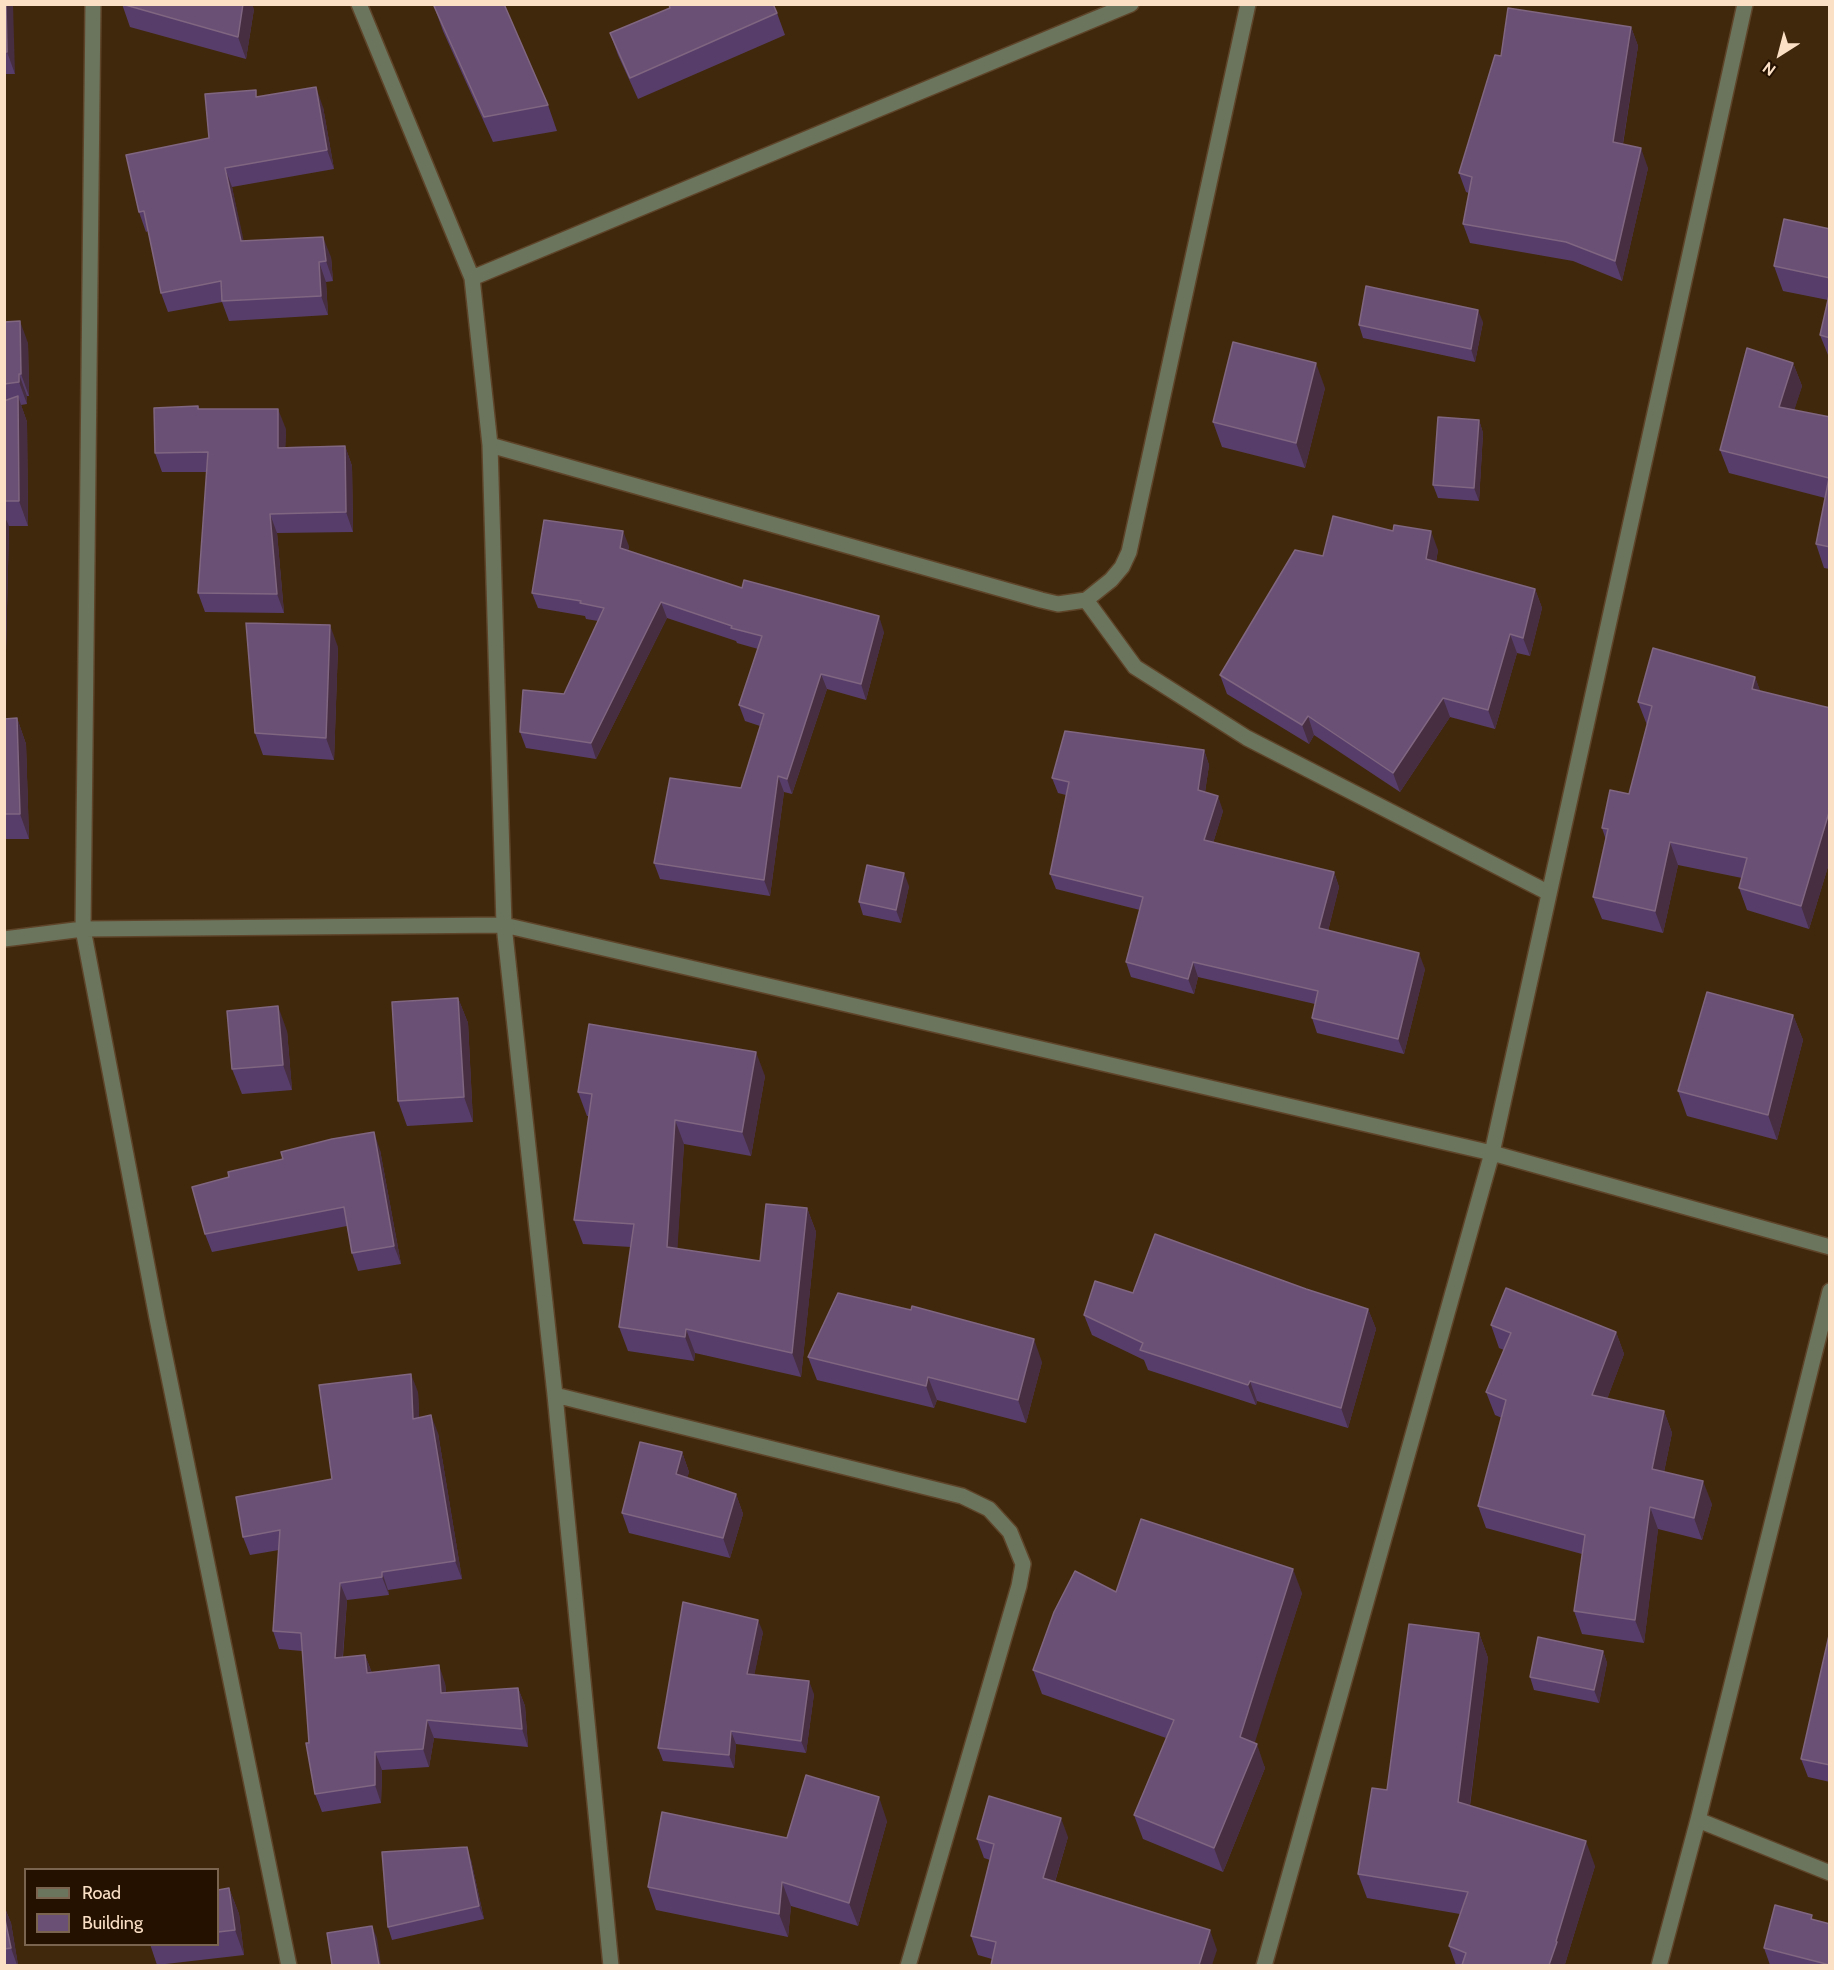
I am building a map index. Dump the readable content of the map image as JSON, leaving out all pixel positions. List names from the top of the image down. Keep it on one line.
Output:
{"legend":["Road","Building"],"north":"bottom left"}
